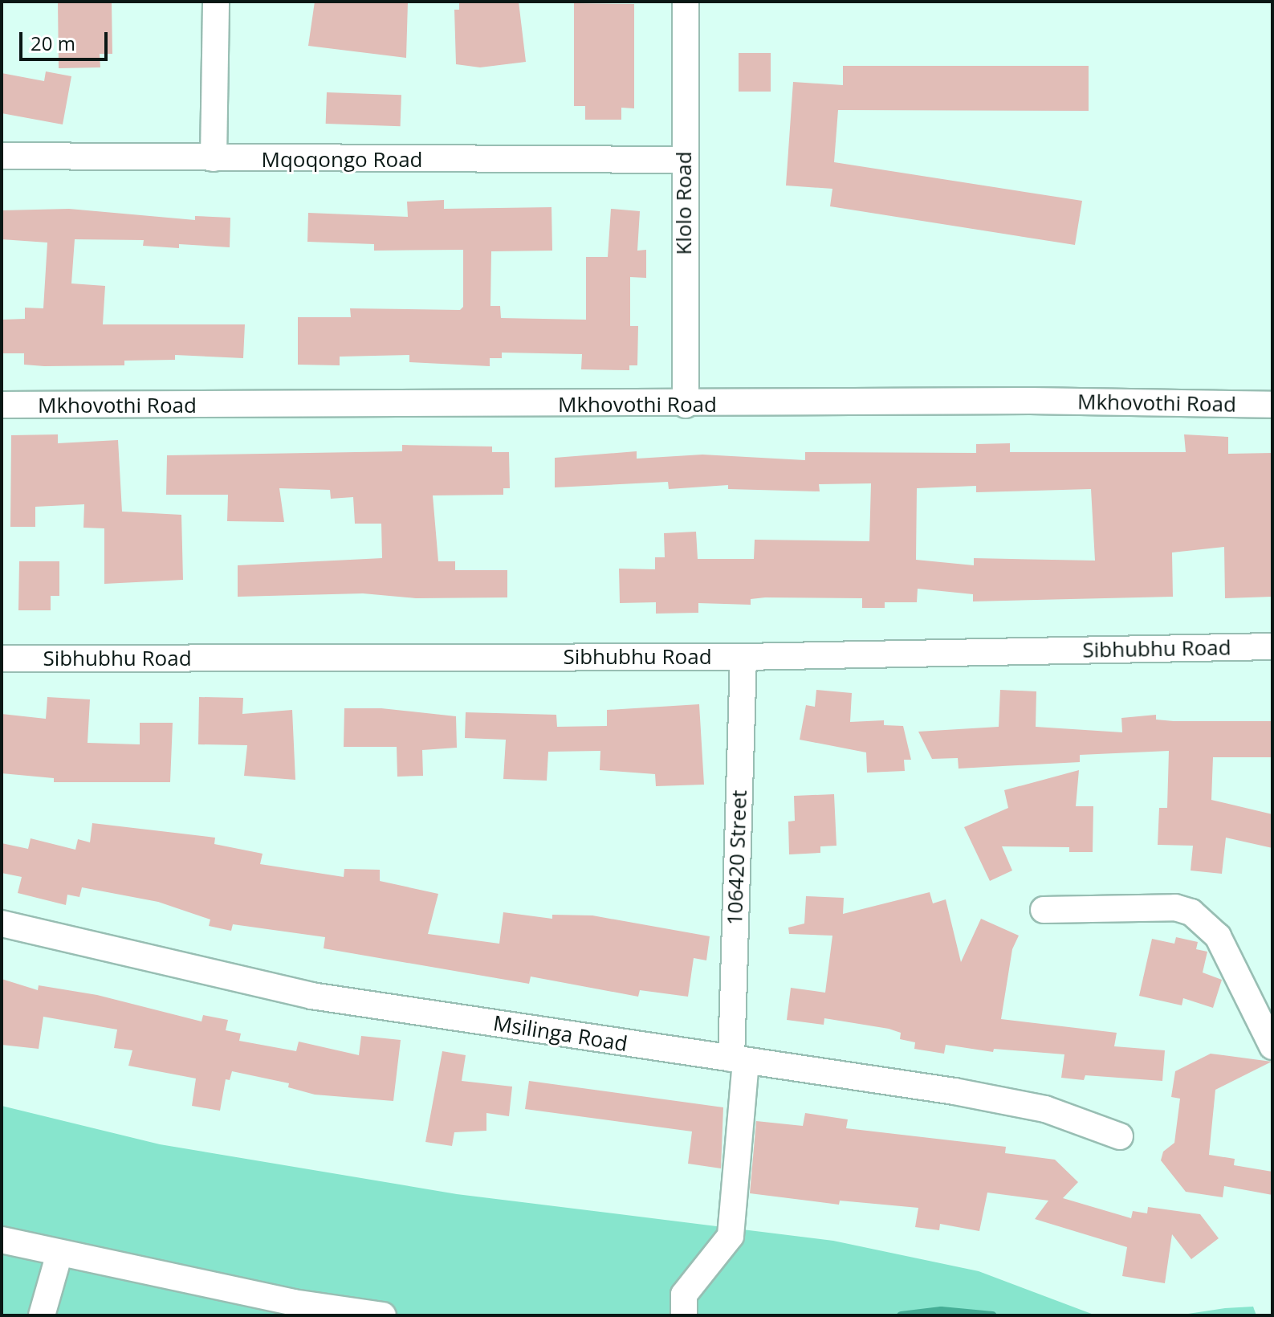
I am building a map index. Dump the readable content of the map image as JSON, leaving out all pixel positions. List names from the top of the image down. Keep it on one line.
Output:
{"streets":{"street":["Mqoqongo Road","Klolo Road","Mkhovothi Road","Sibhubhu Road","106420 Street","Msilinga Road"]},"crossings":[["Mqoqongo Road","Klolo Road"],["Klolo Road","Mkhovothi Road"],["Sibhubhu Road","106420 Street"],["106420 Street","Msilinga Road"]],"scale_bar":"20 m"}
